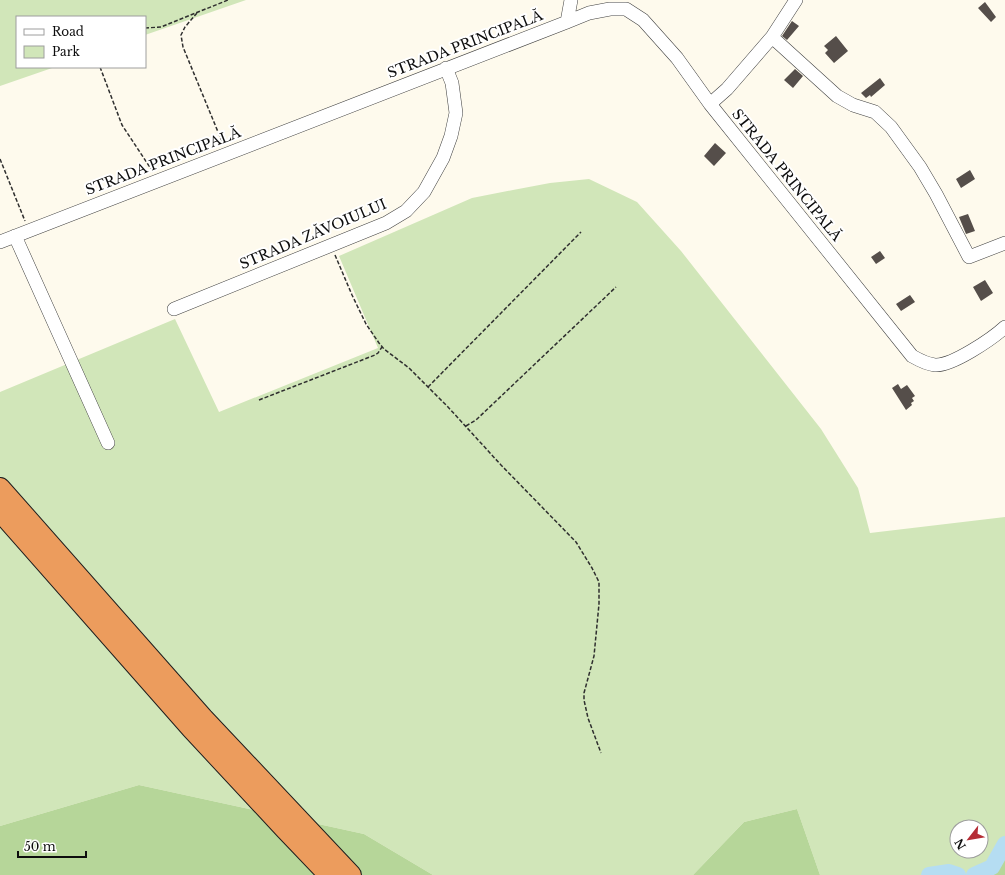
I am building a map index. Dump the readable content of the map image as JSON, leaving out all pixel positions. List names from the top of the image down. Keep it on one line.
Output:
{"streets":{"street":["STRADA PRINCIPALĂ","STRADA ZĂVOIULUI"]},"crossings":[["STRADA PRINCIPALĂ","STRADA ZĂVOIULUI"]],"legend":["Road","Park"],"scale_bar":"50 m","north":"bottom left"}
